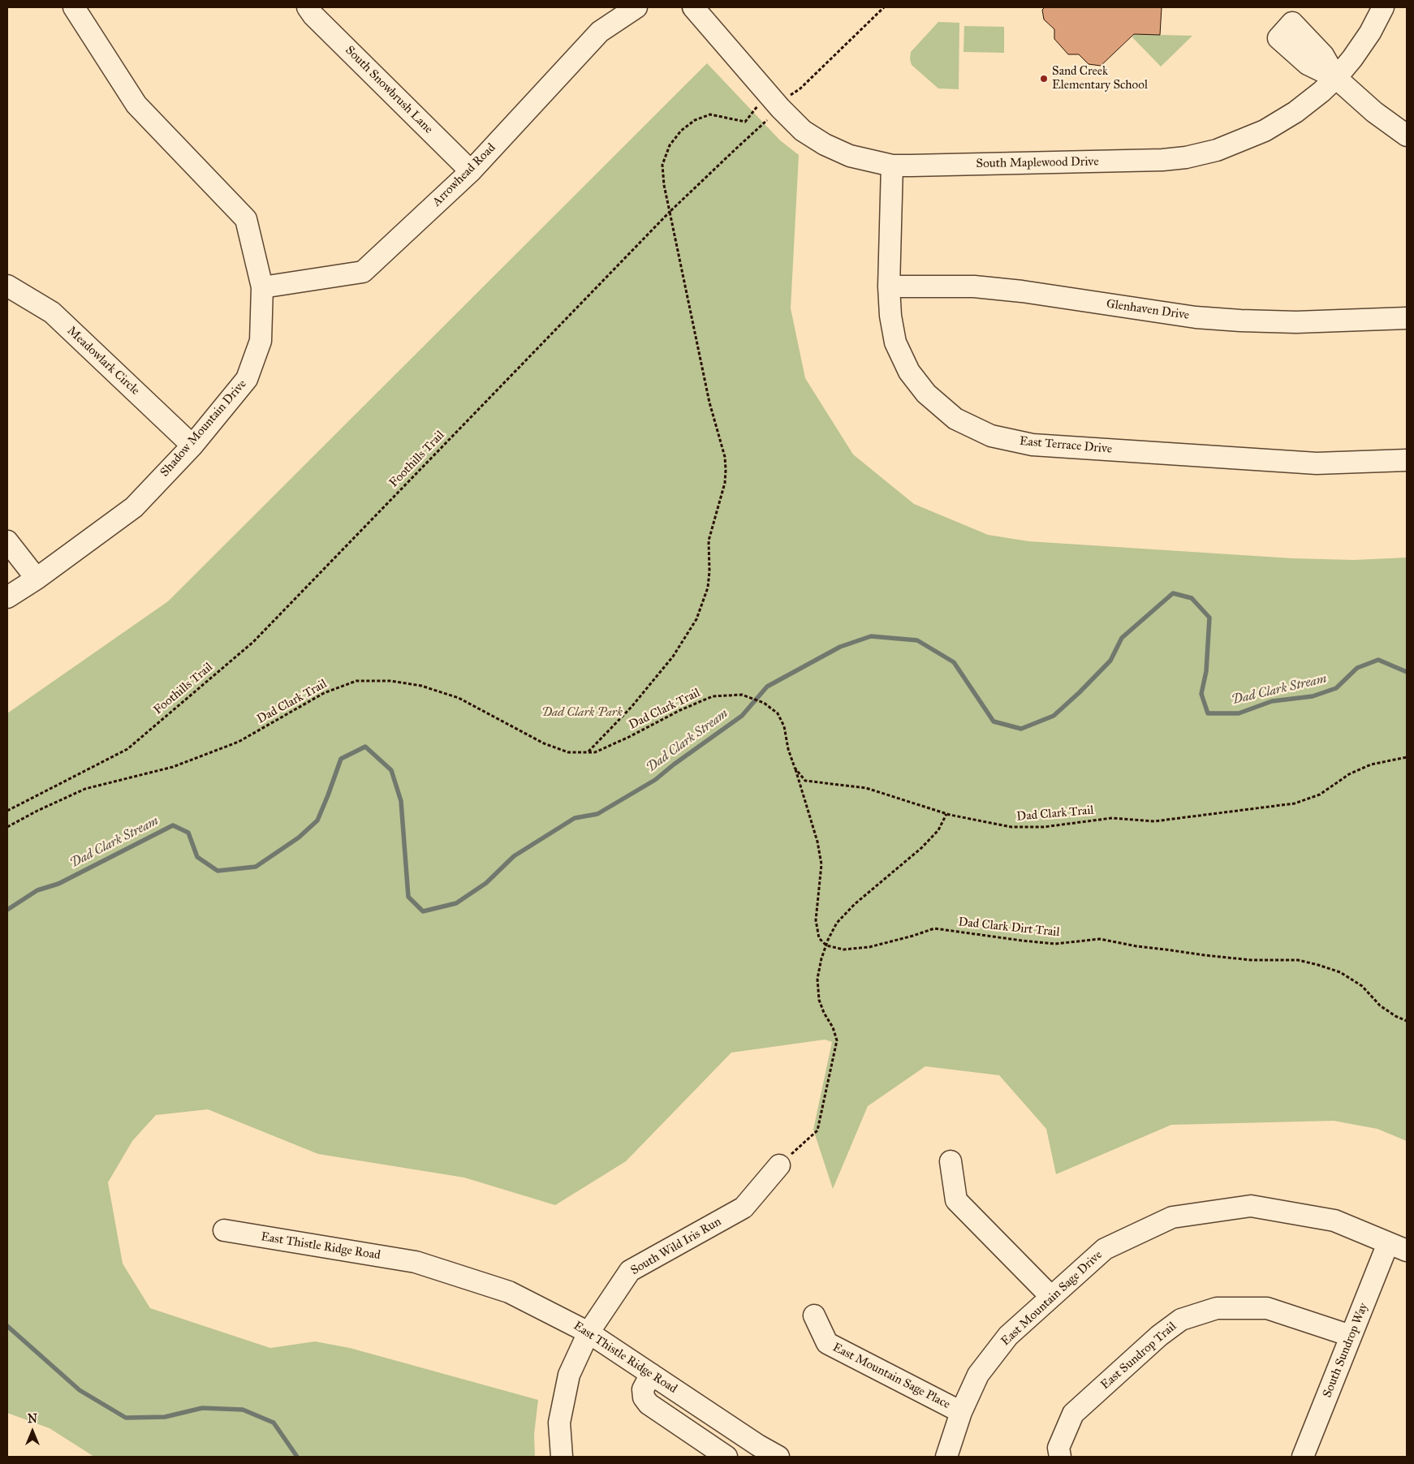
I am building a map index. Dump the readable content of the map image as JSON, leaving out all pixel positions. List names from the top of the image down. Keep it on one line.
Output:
{"streets":{"street":["South Snowbrush Lane","South Maplewood Drive","Arrowhead Road","Glenhaven Drive","Meadowlark Circle","Shadow Mountain Drive","East Terrace Drive","East Thistle Ridge Road","South Wild Iris Run","East Mountain Sage Drive","South Sundrop Way","East Sundrop Trail","East Mountain Sage Place"],"path":["Foothills Trail","Dad Clark Trail","Dad Clark Dirt Trail"]},"crossings":[["South Snowbrush Lane","Arrowhead Road"],["South Maplewood Drive","East Terrace Drive"],["South Maplewood Drive","Foothills Trail"],["Arrowhead Road","Shadow Mountain Drive"],["Glenhaven Drive","East Terrace Drive"],["Meadowlark Circle","Shadow Mountain Drive"],["East Thistle Ridge Road","South Wild Iris Run"],["East Mountain Sage Drive","South Sundrop Way"],["East Mountain Sage Drive","East Mountain Sage Place"],["South Sundrop Way","East Sundrop Trail"]],"water":["Dad Clark Stream"],"parks":["Dad Clark Park"],"places":["Sand Creek Elementary School"],"north":"top"}
